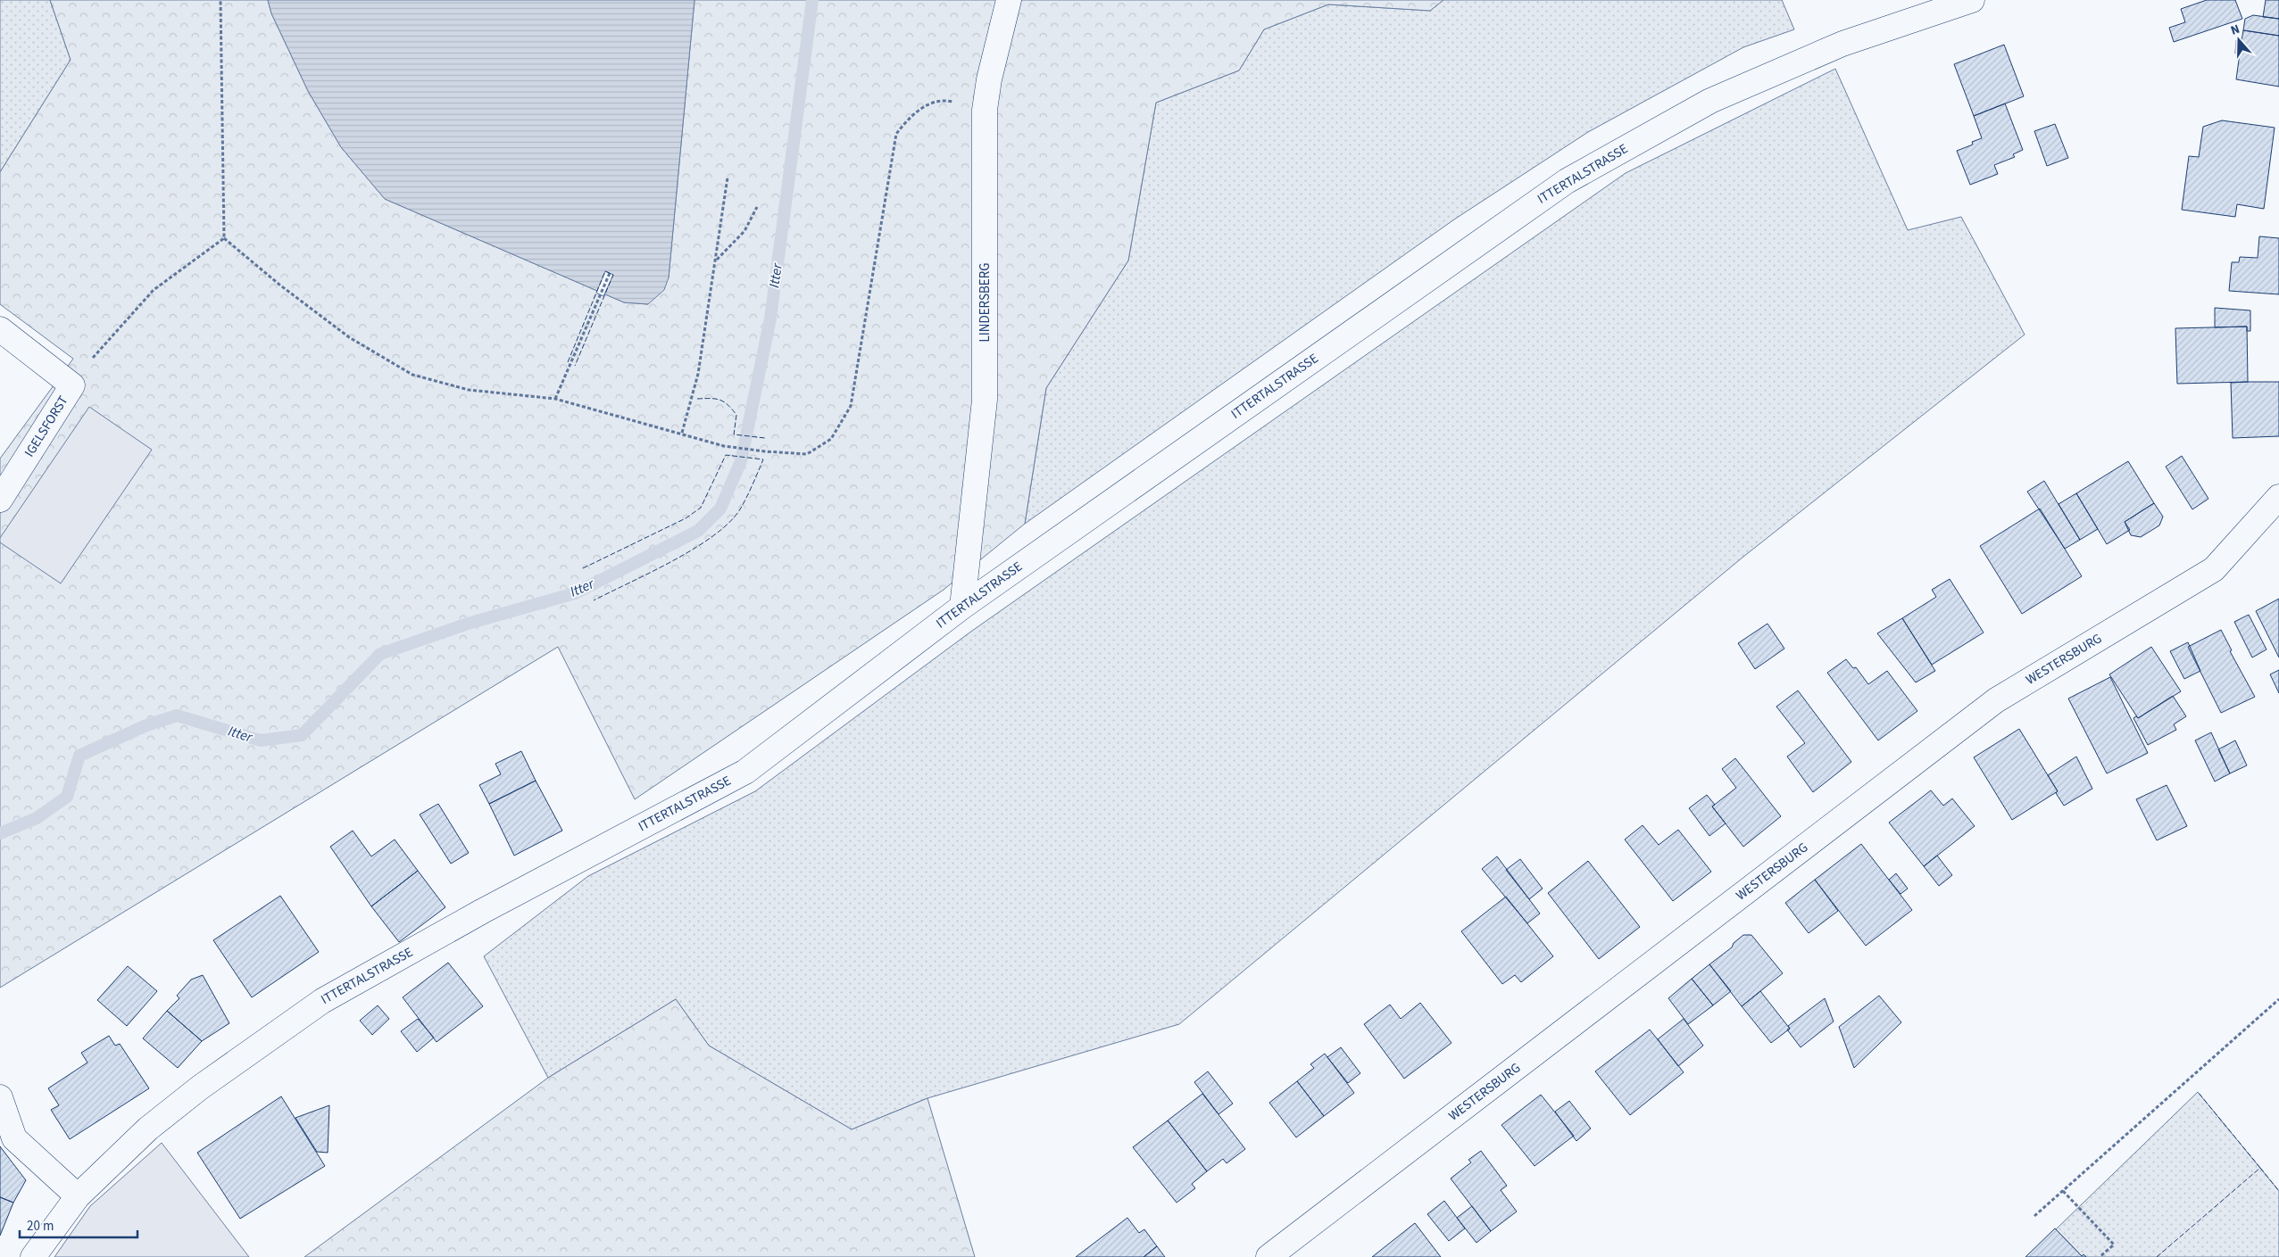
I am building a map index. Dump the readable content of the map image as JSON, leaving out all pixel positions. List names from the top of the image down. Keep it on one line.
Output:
{"streets":{"street":["ITTERTALSTRASSE","LINDERSBERG","IGELSFORST","WESTERSBURG"]},"crossings":[["ITTERTALSTRASSE","LINDERSBERG"]],"water":["Itter"],"scale_bar":"20 m","north":"top"}
